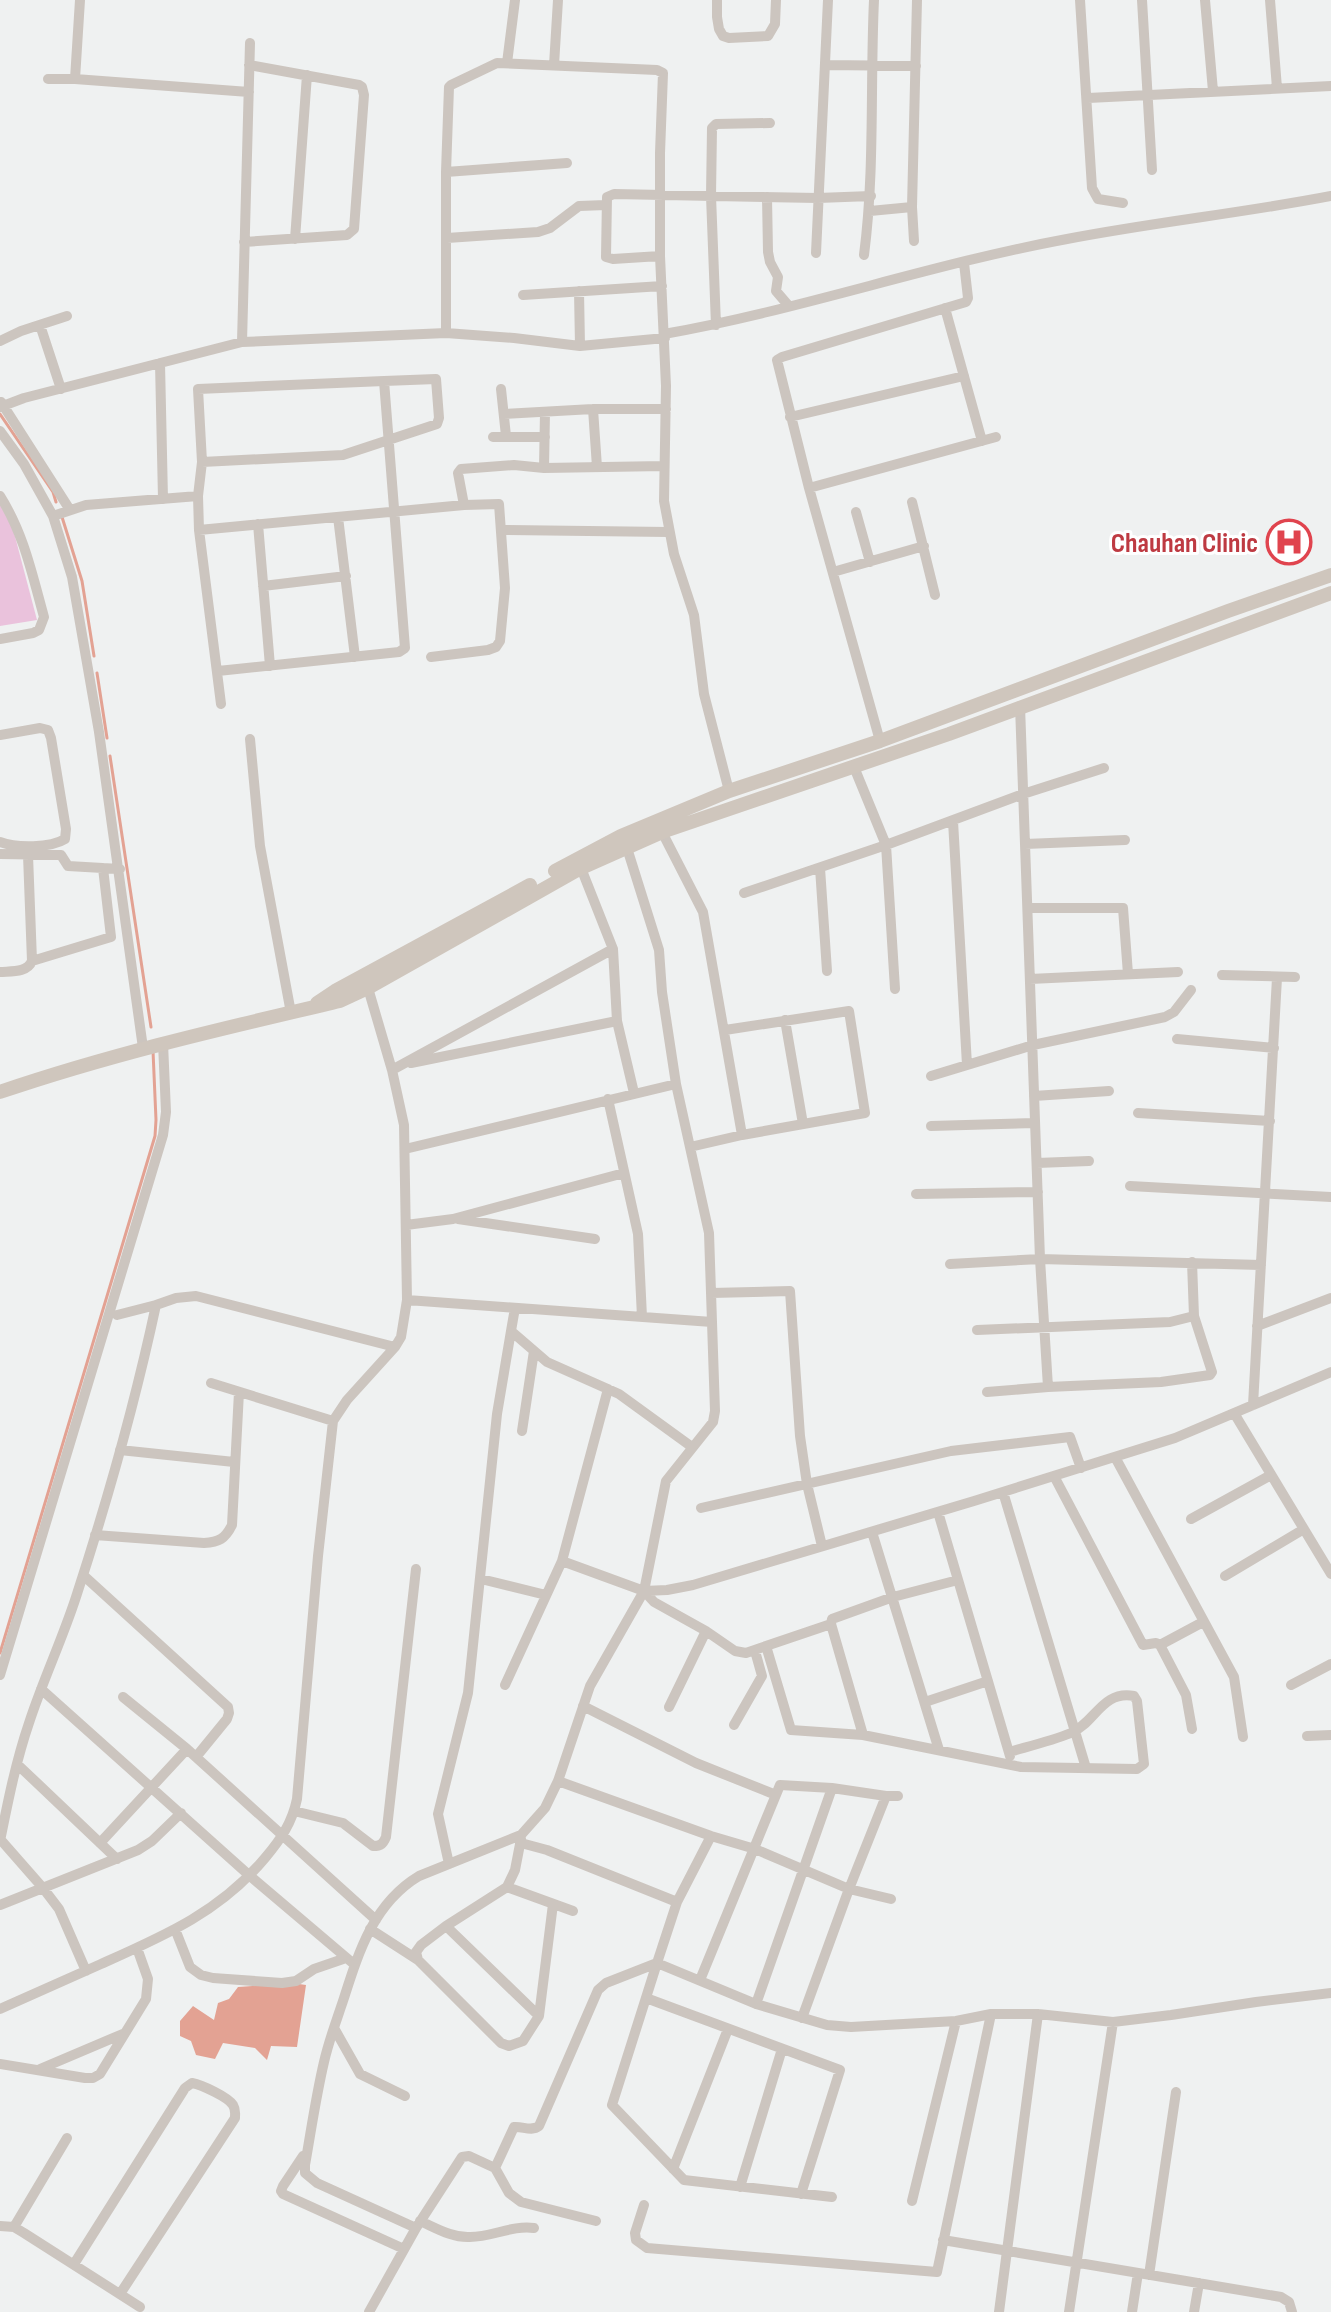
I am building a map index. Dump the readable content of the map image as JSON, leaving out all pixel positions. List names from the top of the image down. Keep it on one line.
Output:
{"places":{"hospital":["Chauhan Clinic"]}}
